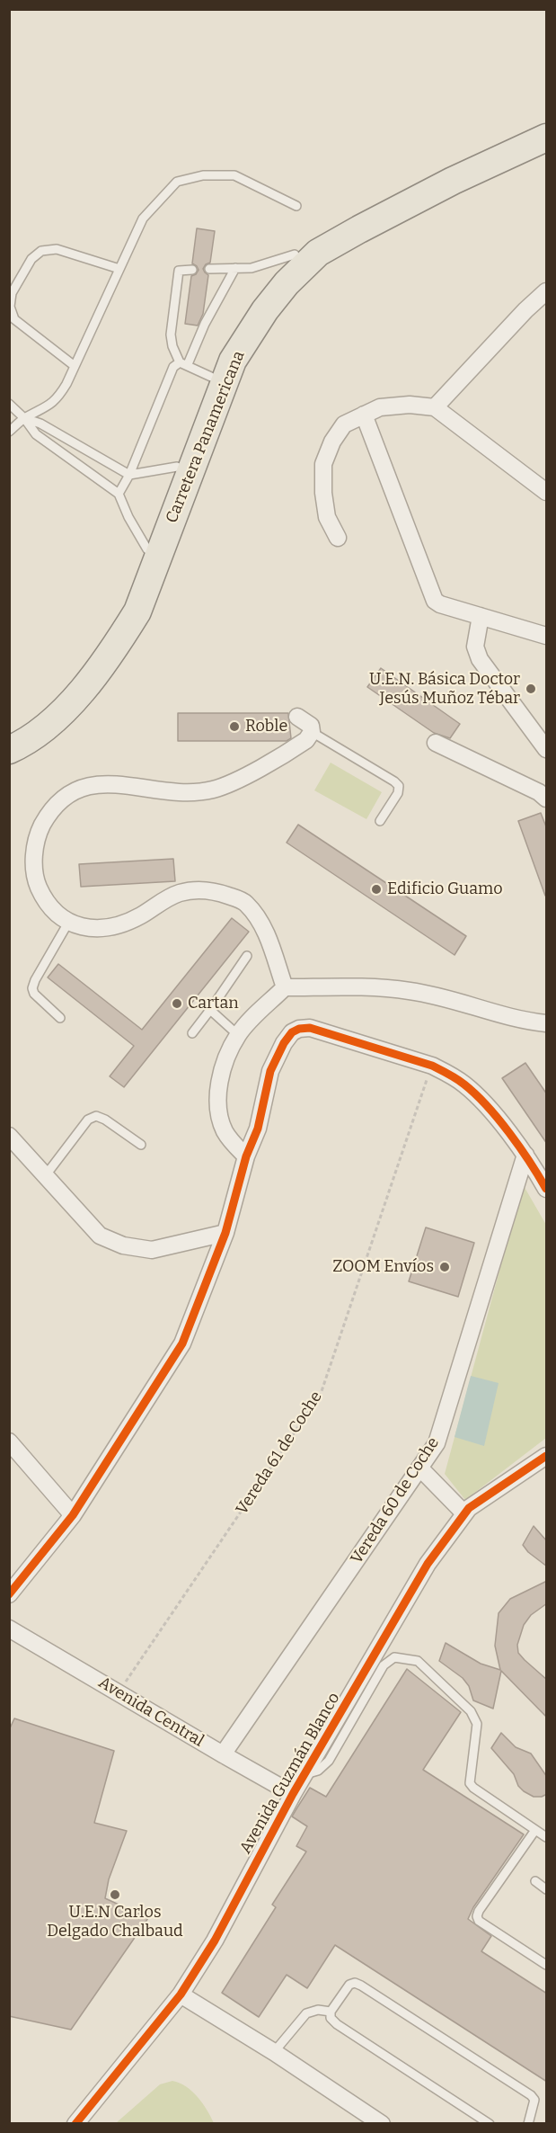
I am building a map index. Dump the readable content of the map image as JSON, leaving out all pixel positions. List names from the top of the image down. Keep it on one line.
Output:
{"streets":{"main road":["Carretera Panamericana"],"street":["Vereda 60 de Coche","Avenida Central","Avenida Guzmán Blanco"],"path":["Vereda 61 de Coche"]},"crossings":[["Vereda 61 de Coche","Avenida Central"],["Vereda 60 de Coche","Avenida Central"],["Avenida Central","Avenida Guzmán Blanco"]],"places":["U.E.N. Básica Doctor Jesús Muñoz Tébar","Roble","Edificio Guamo","Cartan","ZOOM Envíos","U.E.N Carlos Delgado Chalbaud"]}
